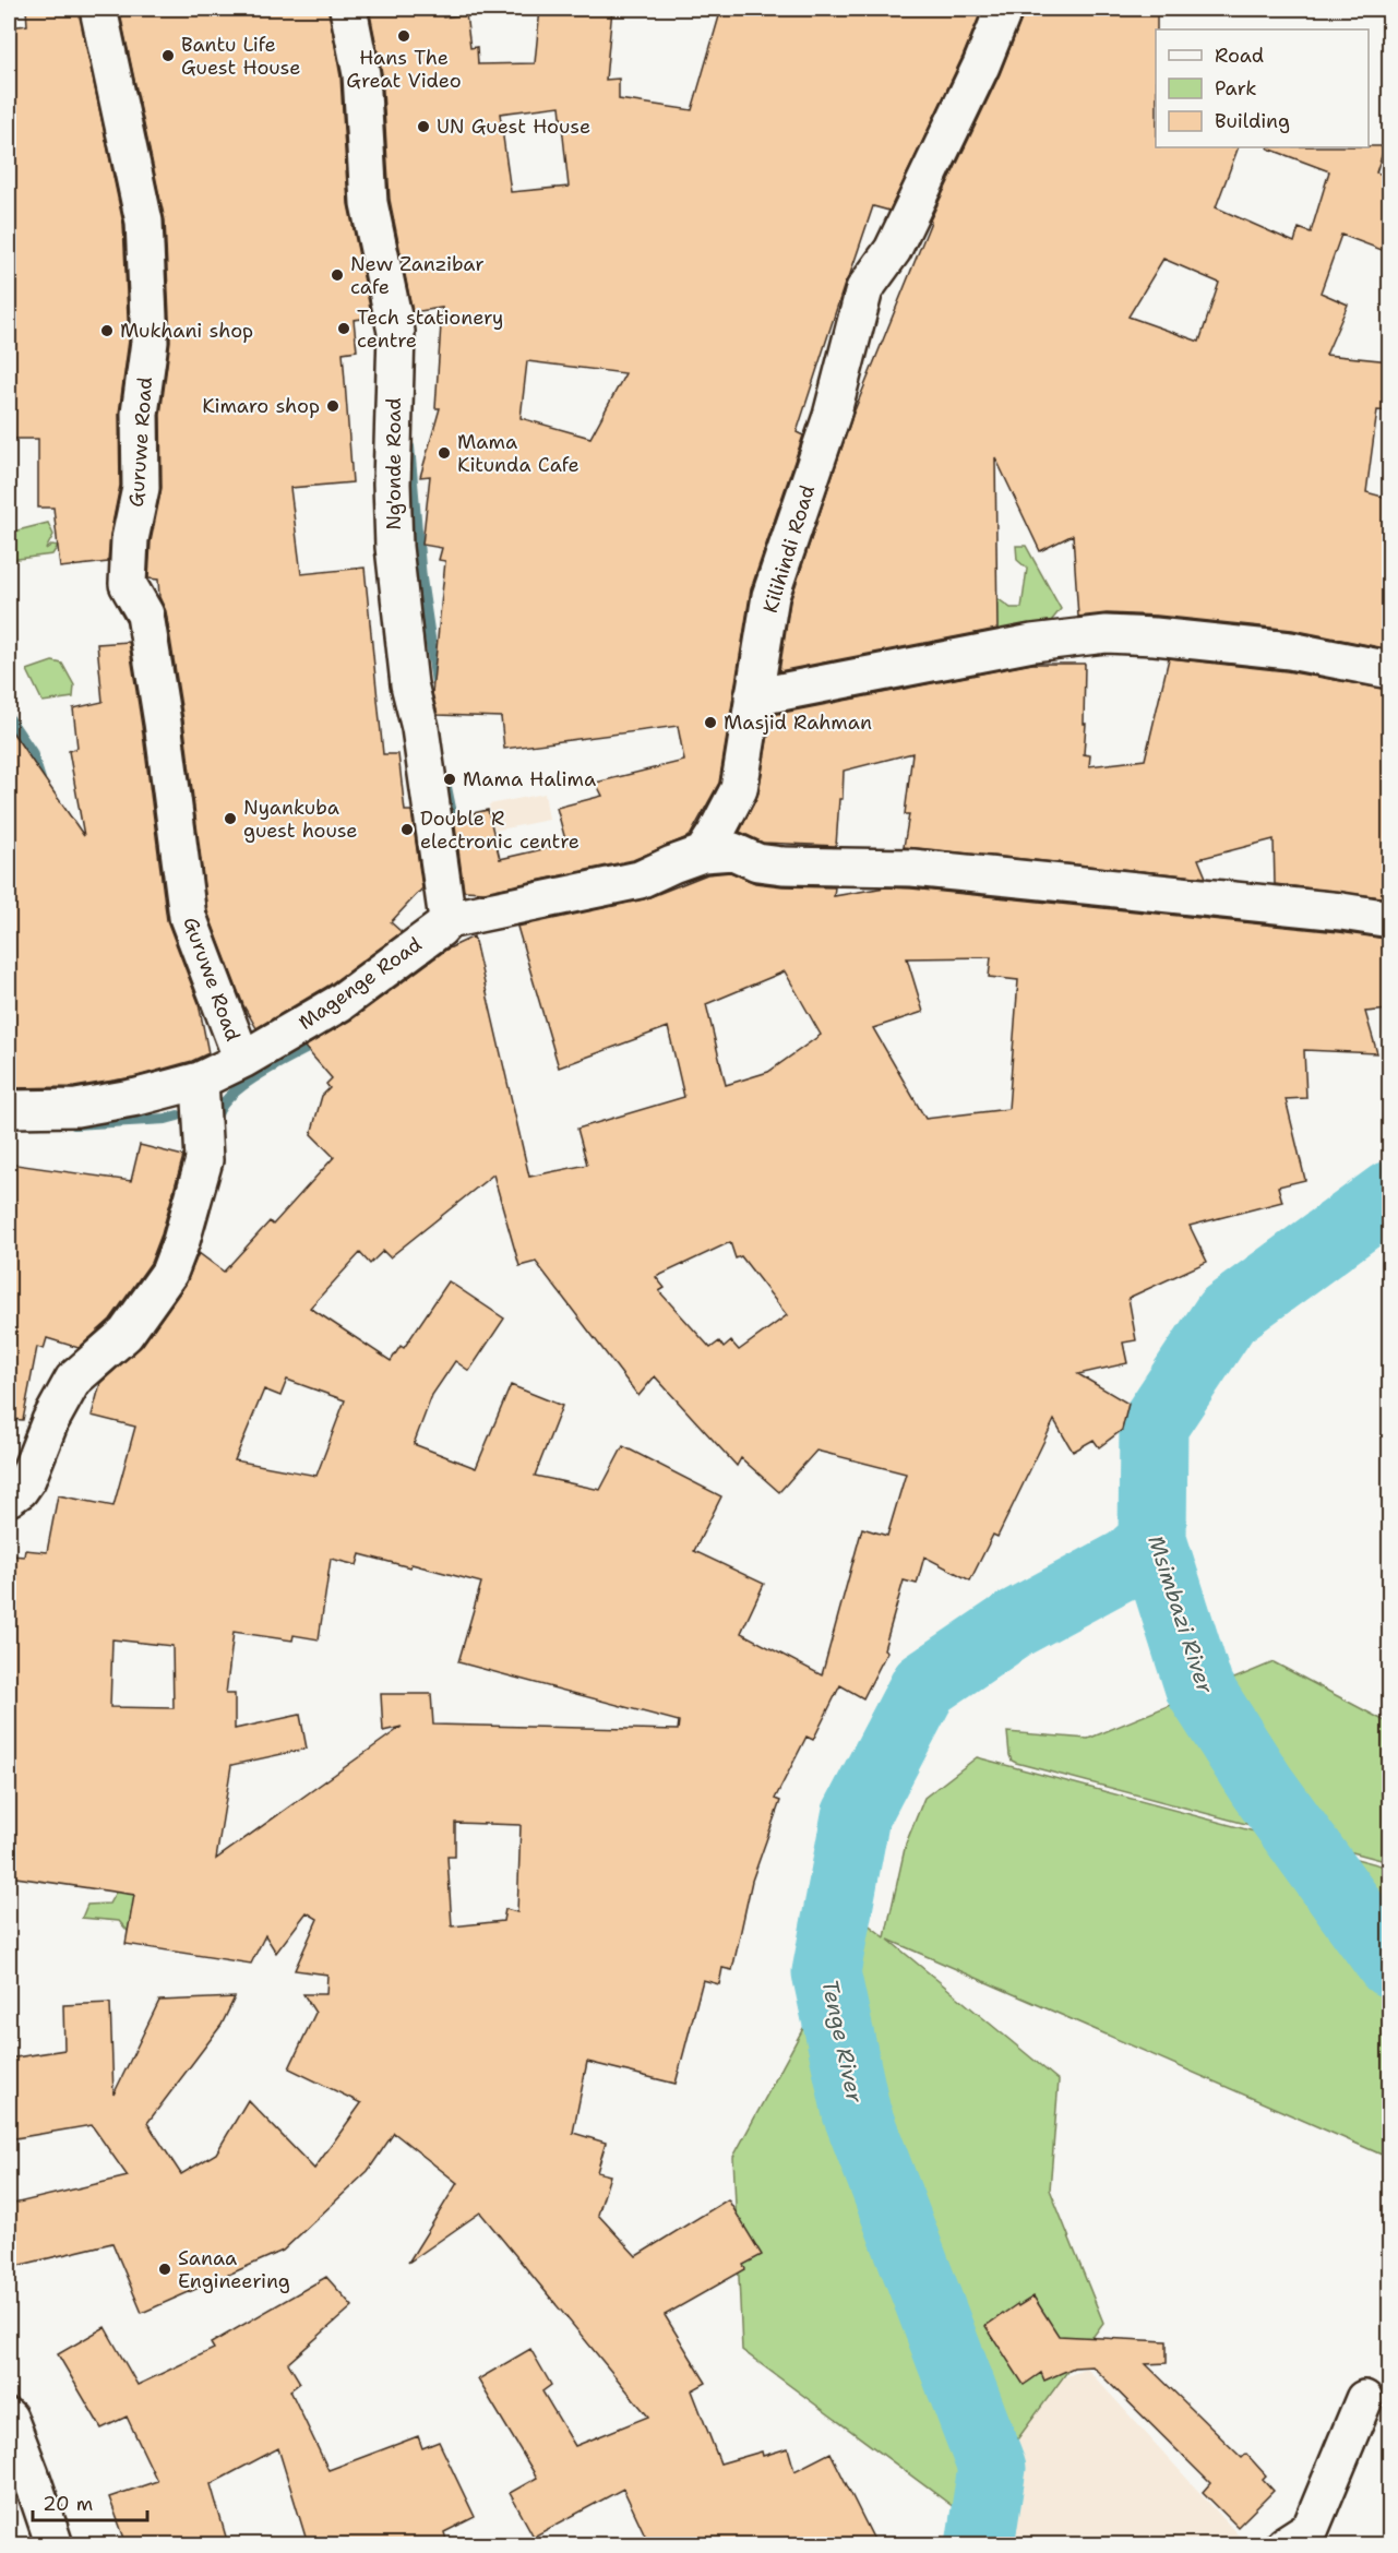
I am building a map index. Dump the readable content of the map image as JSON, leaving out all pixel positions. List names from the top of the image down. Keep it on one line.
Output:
{"streets":{"street":["Guruwe Road","Ng'onde Road","Kilihindi Road","Magenge Road"]},"crossings":[["Guruwe Road","Magenge Road"],["Ng'onde Road","Magenge Road"]],"water":["Msimbazi River","Tenge River"],"places":["Hans The Great Video","Bantu Life Guest House","UN Guest House","New Zanzibar cafe","Tech stationery centre","Mukhani shop","Kimaro shop","Mama Kitunda Cafe","Masjid Rahman","Mama Halima","Nyankuba guest house","Double R electronic centre","Sanaa Engineering"],"legend":["Road","Park","Building"],"scale_bar":"20 m"}
